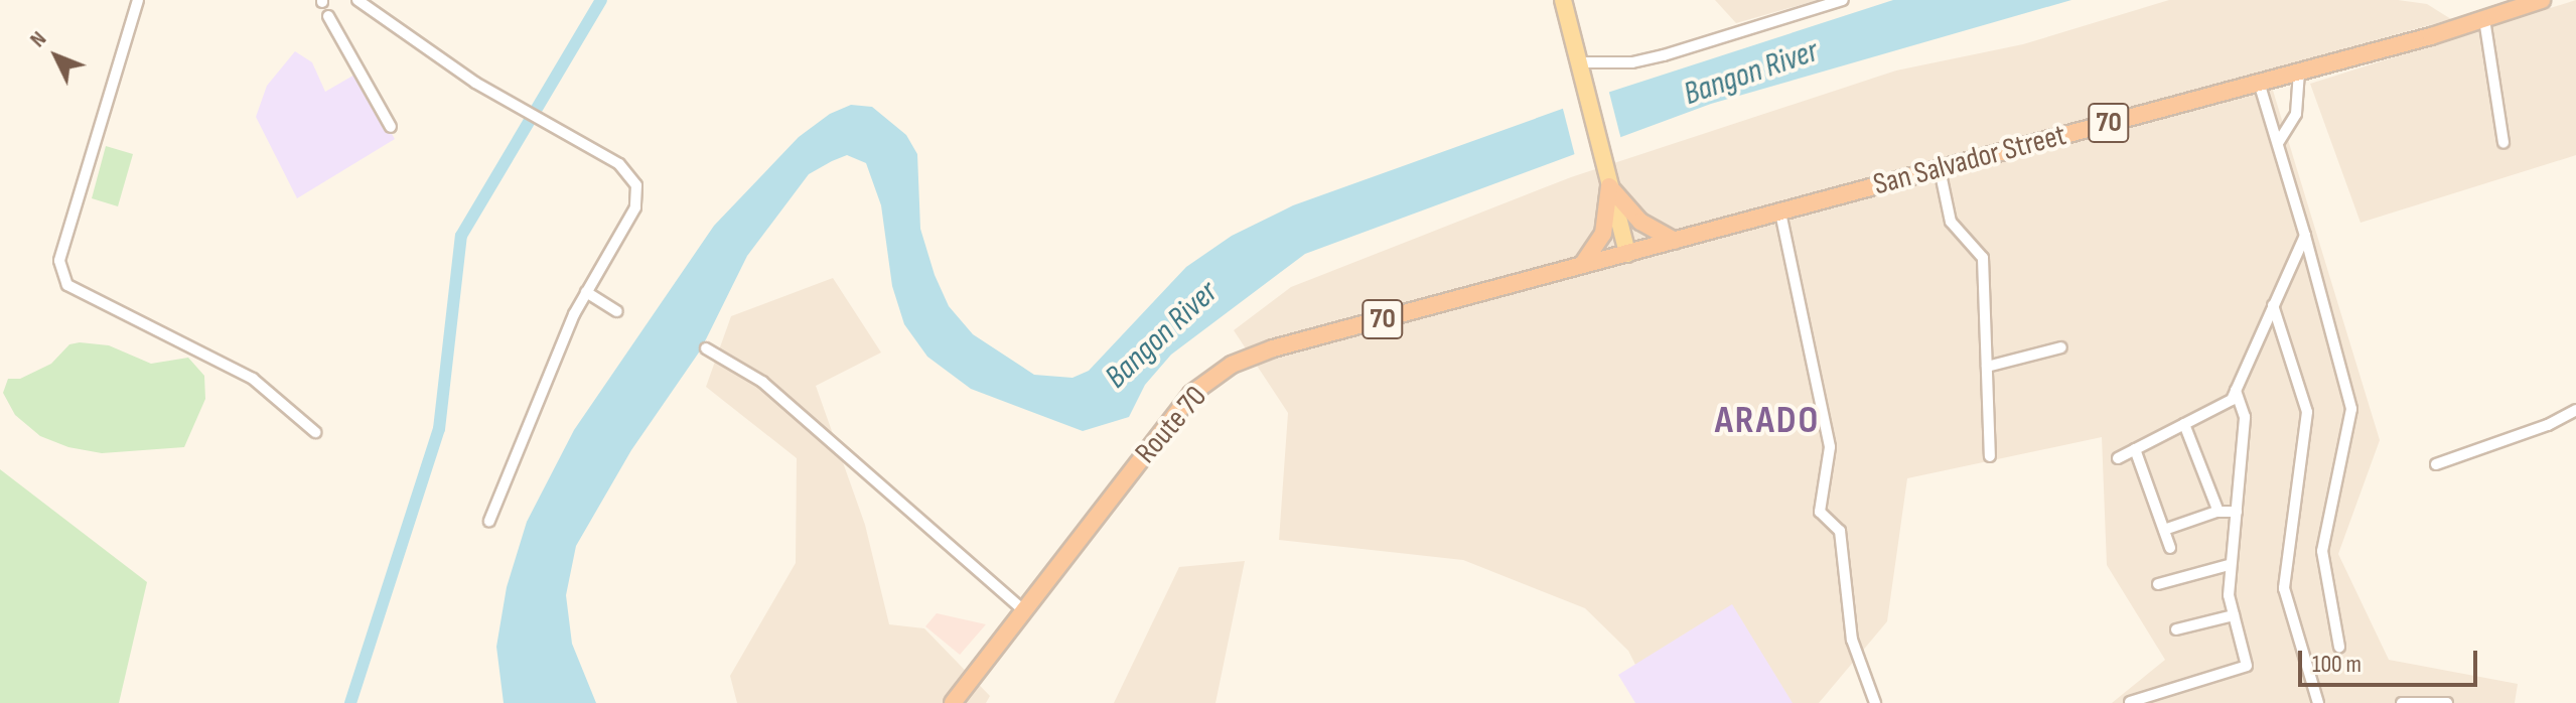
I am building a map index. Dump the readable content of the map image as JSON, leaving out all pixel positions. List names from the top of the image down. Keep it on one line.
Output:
{"streets":{"highway":["70","San Salvador Street","Route 70"]},"crossings":[["San Salvador Street","Route 70"]],"districts":["ARADO"],"water":["Bangon River"],"scale_bar":"100 m","north":"top left"}
